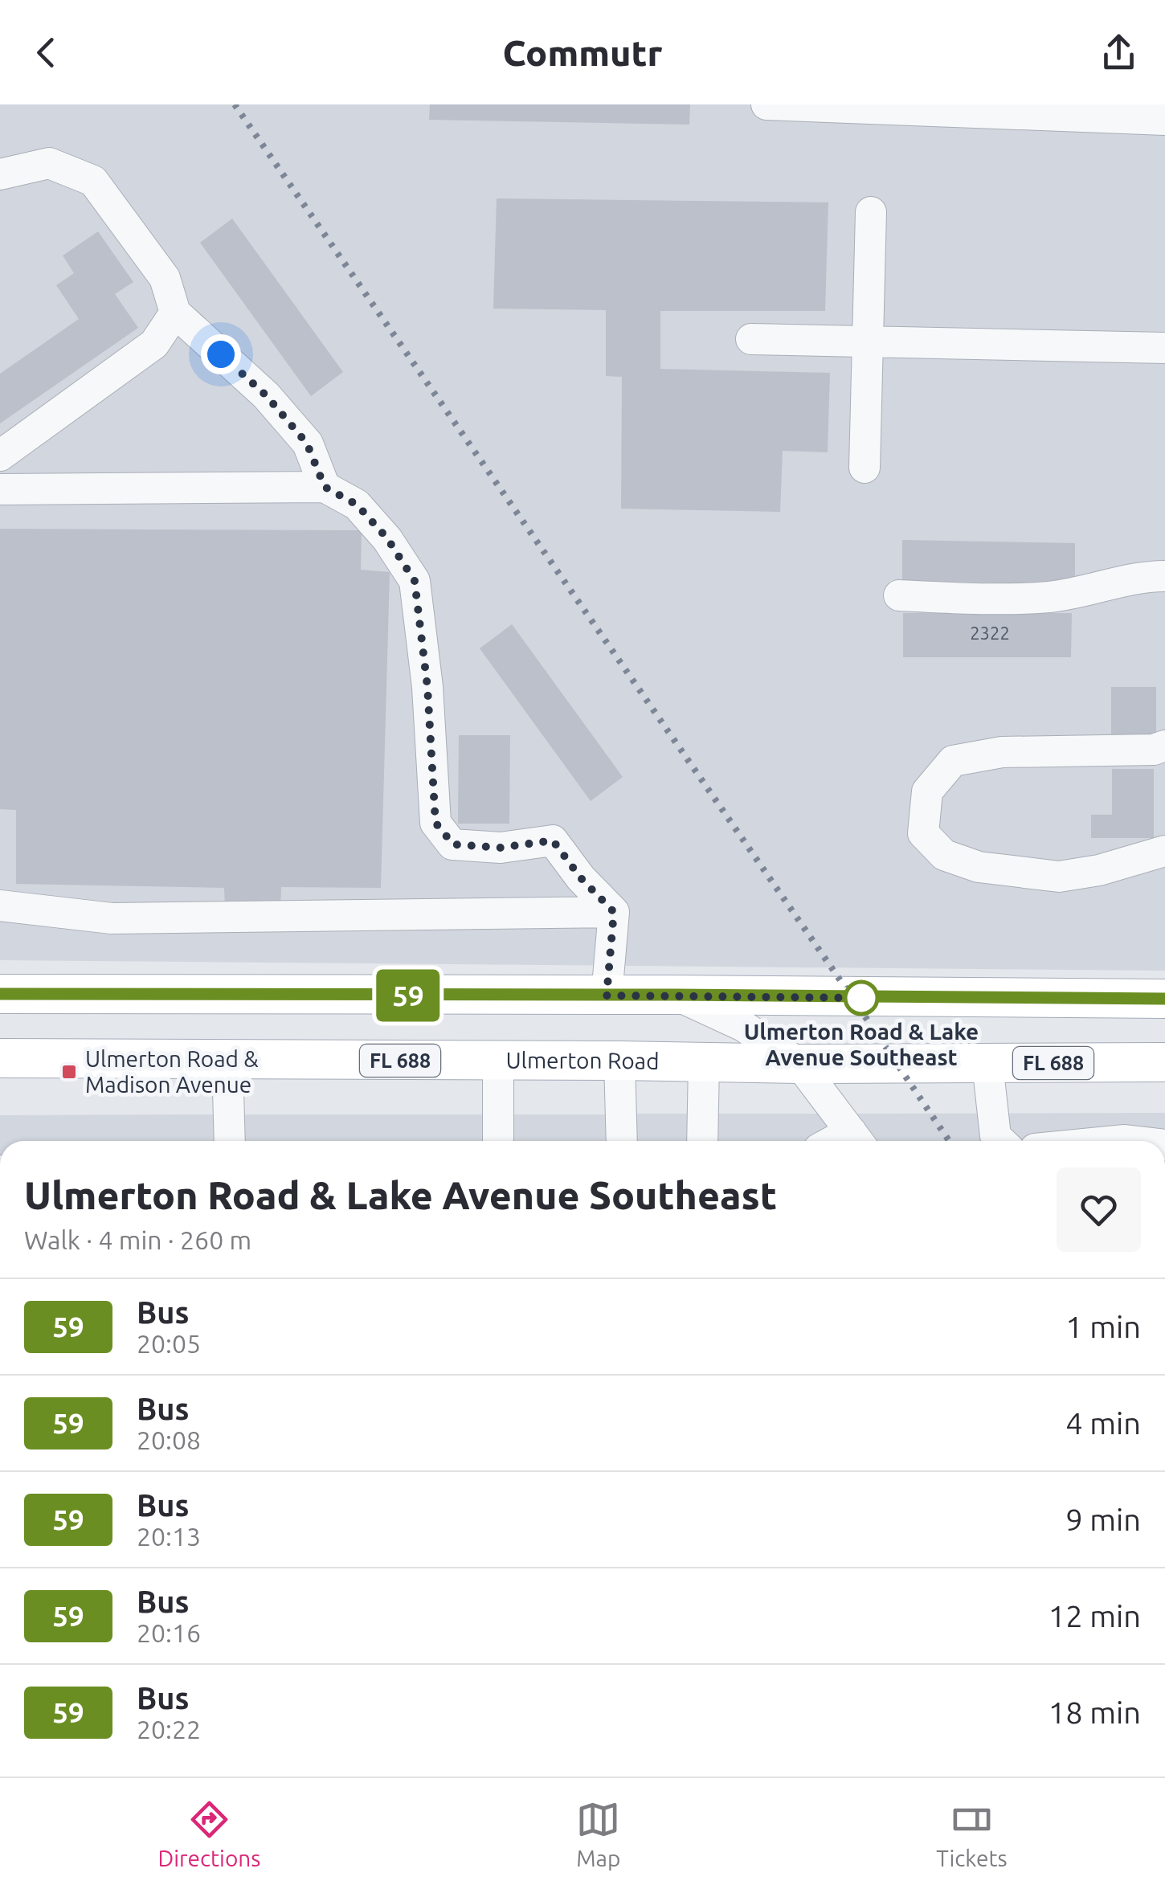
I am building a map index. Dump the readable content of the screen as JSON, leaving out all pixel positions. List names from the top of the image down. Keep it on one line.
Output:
{"streets":{"main road":["FL 688","Ulmerton Road"]},"places":{"other":["Ulmerton Road & Lake Avenue Southeast"],"transit":["Ulmerton Road & Madison Avenue"]},"lines":["bus line 59"],"house_numbers":["2322"],"page":{"header":"Commutr","on_map":"59","heading":["Ulmerton Road & Lake Avenue Southeast","Walk · 4 min · 260 m"],"list":[{"mark":"59","name":"Bus","note":"20:05","value":"1 min"},{"mark":"59","name":"Bus","note":"20:08","value":"4 min"},{"mark":"59","name":"Bus","note":"20:13","value":"9 min"},{"mark":"59","name":"Bus","note":"20:16","value":"12 min"},{"mark":"59","name":"Bus","note":"20:22","value":"18 min"}],"tabs":["Directions","Map","Tickets"]}}
